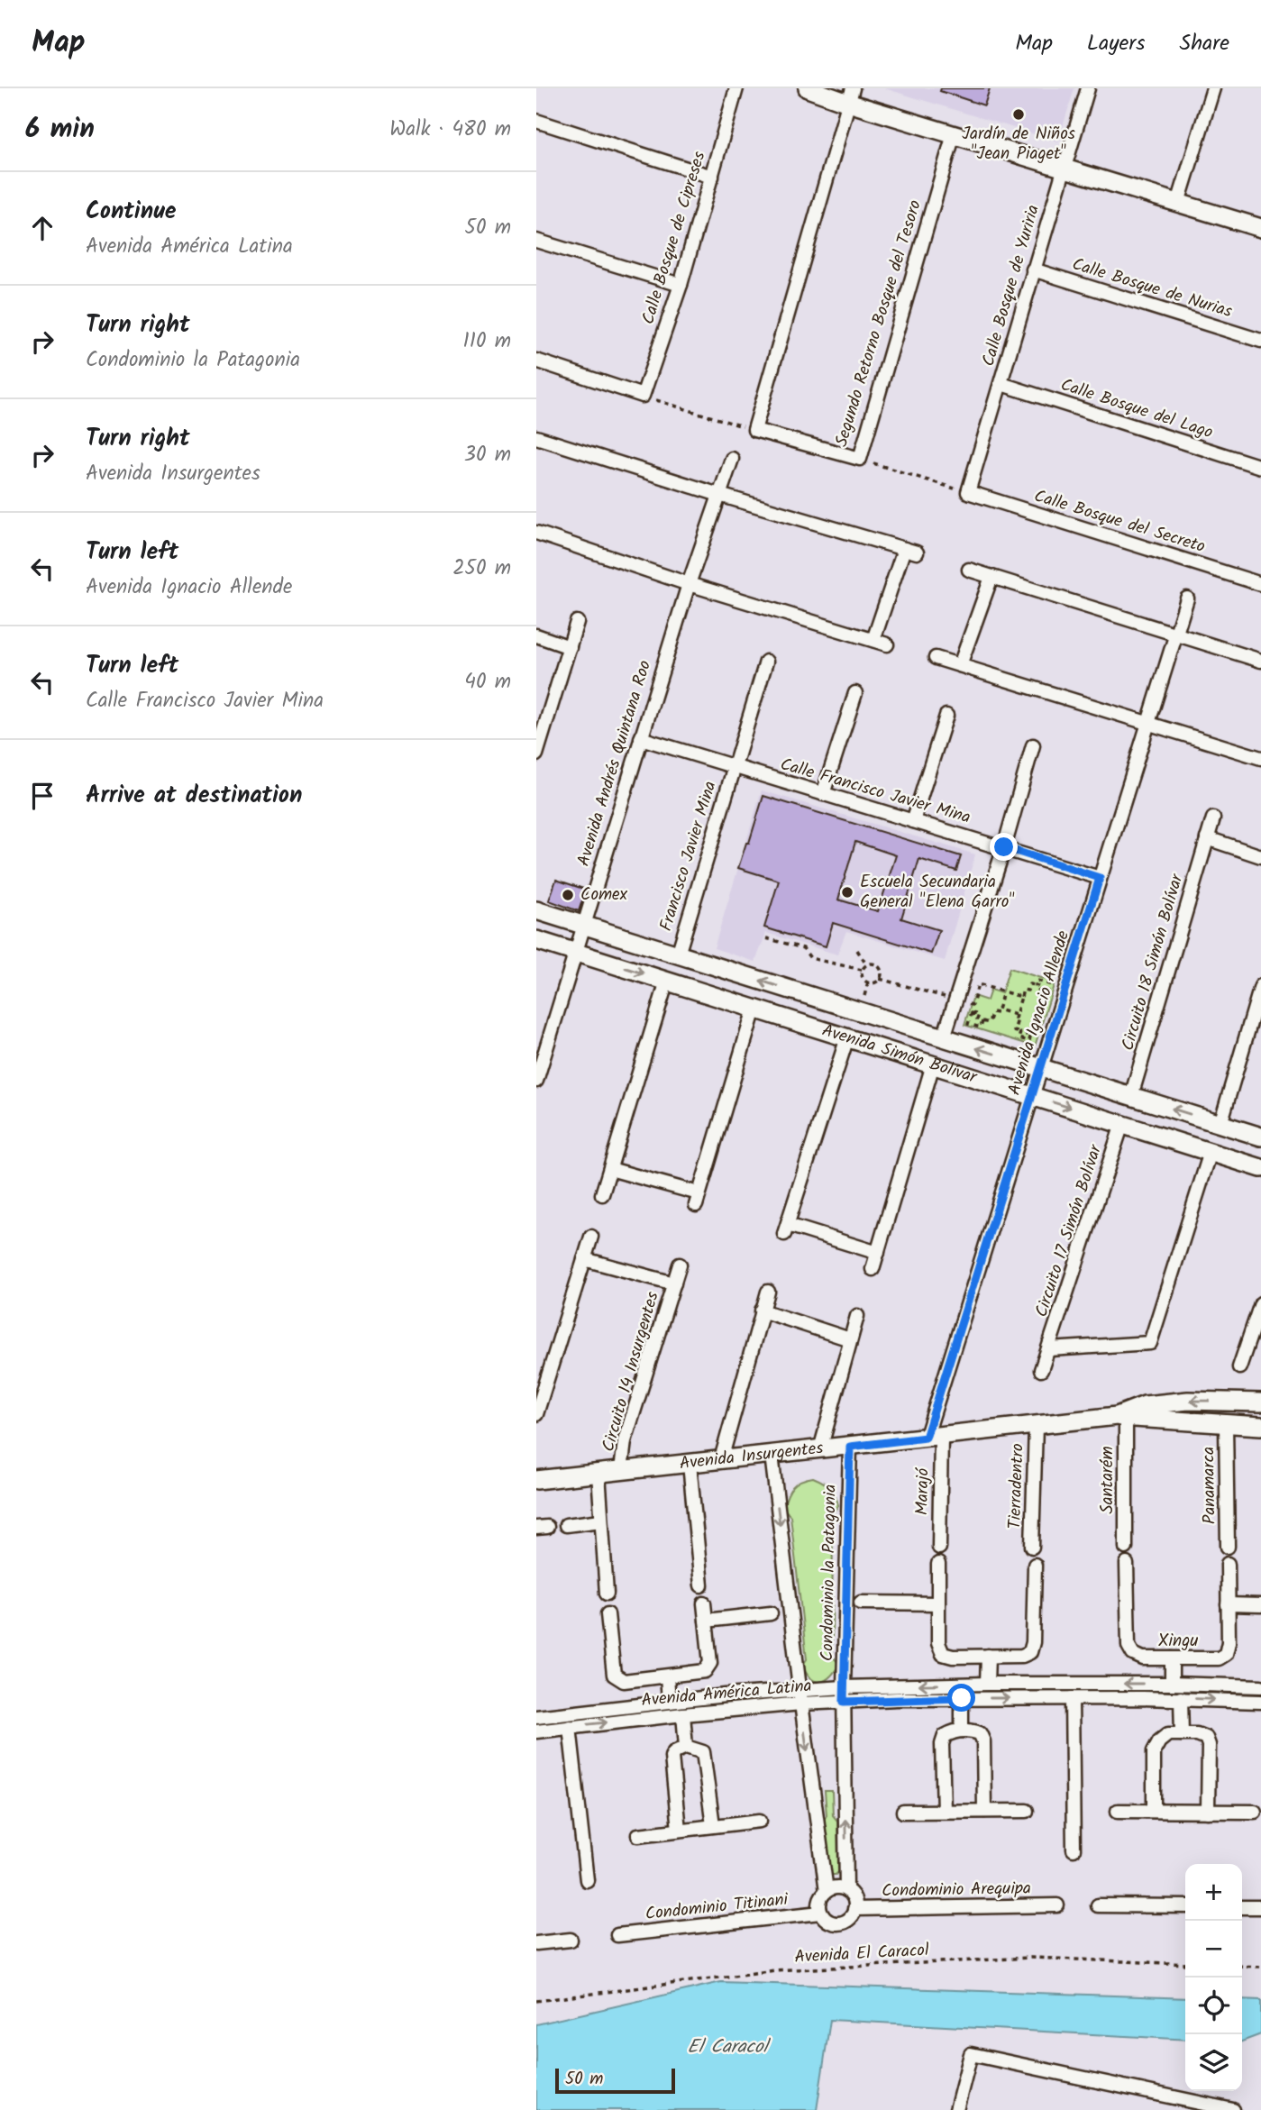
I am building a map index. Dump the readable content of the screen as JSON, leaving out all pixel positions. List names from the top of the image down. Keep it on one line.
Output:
{"streets":{"main road":["Avenida Simón Bolívar","Avenida Insurgentes"],"street":["Calle Bosque de Cipreses","Calle Bosque de Yuriria","Calle Bosque de Nurias","Segundo Retorno Bosque del Tesoro","Calle Bosque del Lago","Calle Bosque del Secreto","Avenida Andrés Quintana Roo","Calle Francisco Javier Mina","Francisco Javier Mina","Circuito 18 Simón Bolívar","Avenida Ignacio Allende","Circuito 17 Simón Bolívar","Circuito 14 Insurgentes","Santarém","Panamarca","Tierradentro","Marajó","Condominio la Patagonia","Xingu","Avenida América Latina","Condominio Arequipa","Condominio Titinani"],"path":["Avenida El Caracol"]},"crossings":[["Calle Bosque de Yuriria","Calle Bosque de Nurias"],["Calle Bosque de Yuriria","Calle Bosque del Lago"],["Calle Bosque de Yuriria","Calle Bosque del Secreto"],["Avenida Andrés Quintana Roo","Calle Francisco Javier Mina"],["Avenida Andrés Quintana Roo","Avenida Simón Bolívar"],["Calle Francisco Javier Mina","Francisco Javier Mina"],["Calle Francisco Javier Mina","Avenida Ignacio Allende"],["Francisco Javier Mina","Avenida Simón Bolívar"],["Circuito 18 Simón Bolívar","Avenida Simón Bolívar"],["Avenida Ignacio Allende","Avenida Simón Bolívar"],["Avenida Ignacio Allende","Avenida Insurgentes"],["Avenida Ignacio Allende","Marajó"],["Avenida Simón Bolívar","Circuito 17 Simón Bolívar"],["Circuito 14 Insurgentes","Avenida Insurgentes"],["Avenida Insurgentes","Santarém"],["Avenida Insurgentes","Panamarca"],["Avenida Insurgentes","Tierradentro"],["Avenida Insurgentes","Marajó"],["Avenida Insurgentes","Condominio la Patagonia"],["Condominio la Patagonia","Avenida América Latina"],["Condominio la Patagonia","Condominio Arequipa"],["Condominio la Patagonia","Condominio Titinani"],["Condominio Arequipa","Condominio Titinani"]],"water":["El Caracol"],"places":["Jardín de Niños \"Jean Piaget\"","Escuela Secundaria General \"Elena Garro\"","Comex"],"scale_bar":"50 m","page":{"header":"Map","nav":["Map","Layers","Share"],"heading":["6 min","Walk · 480 m"],"list":[["Continue","Avenida América Latina","50 m"],["Turn right","Condominio la Patagonia","110 m"],["Turn right","Avenida Insurgentes","30 m"],["Turn left","Avenida Ignacio Allende","250 m"],["Turn left","Calle Francisco Javier Mina","40 m"],"Arrive at destination"],"map_buttons":["+","−"],"scale":"50 m"}}
